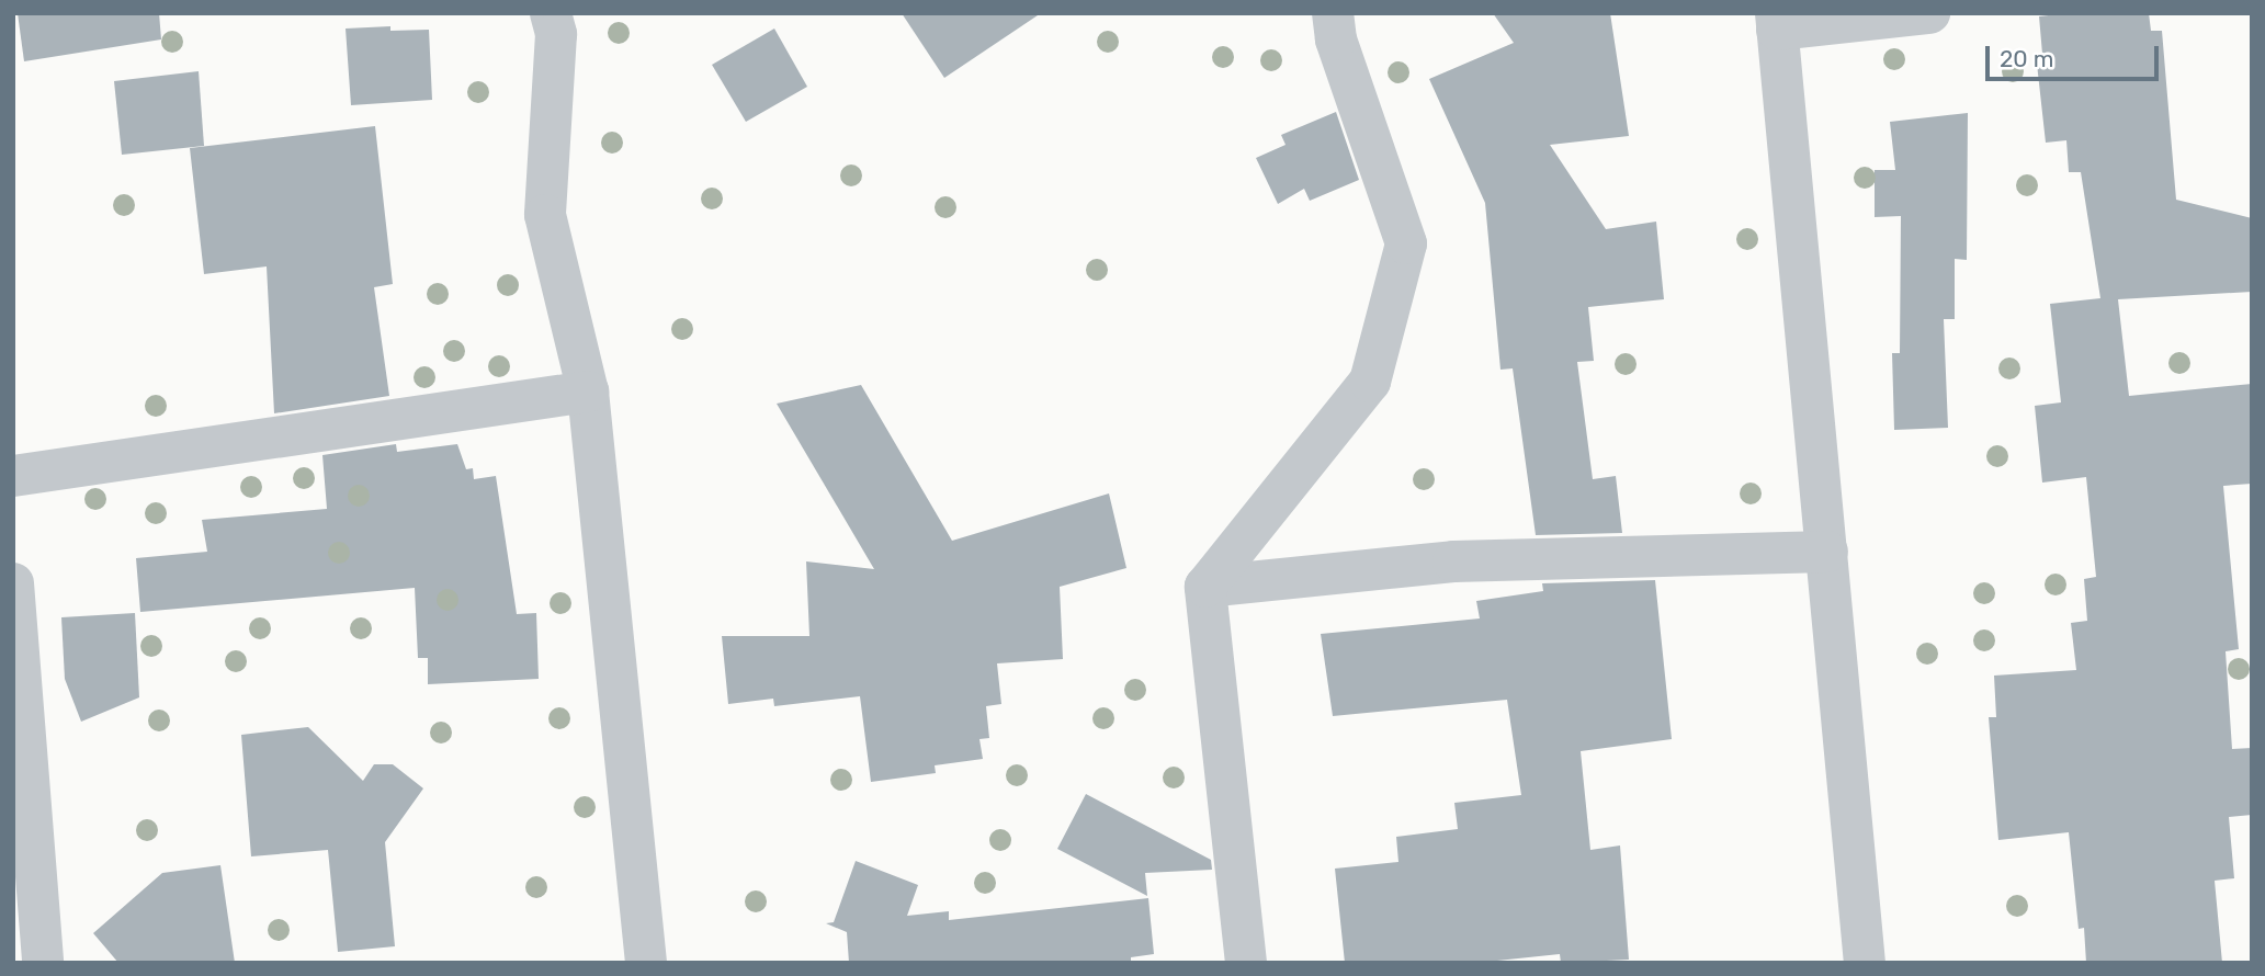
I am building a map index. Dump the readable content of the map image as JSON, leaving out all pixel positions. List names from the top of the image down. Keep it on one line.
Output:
{"scale_bar":"20 m"}
